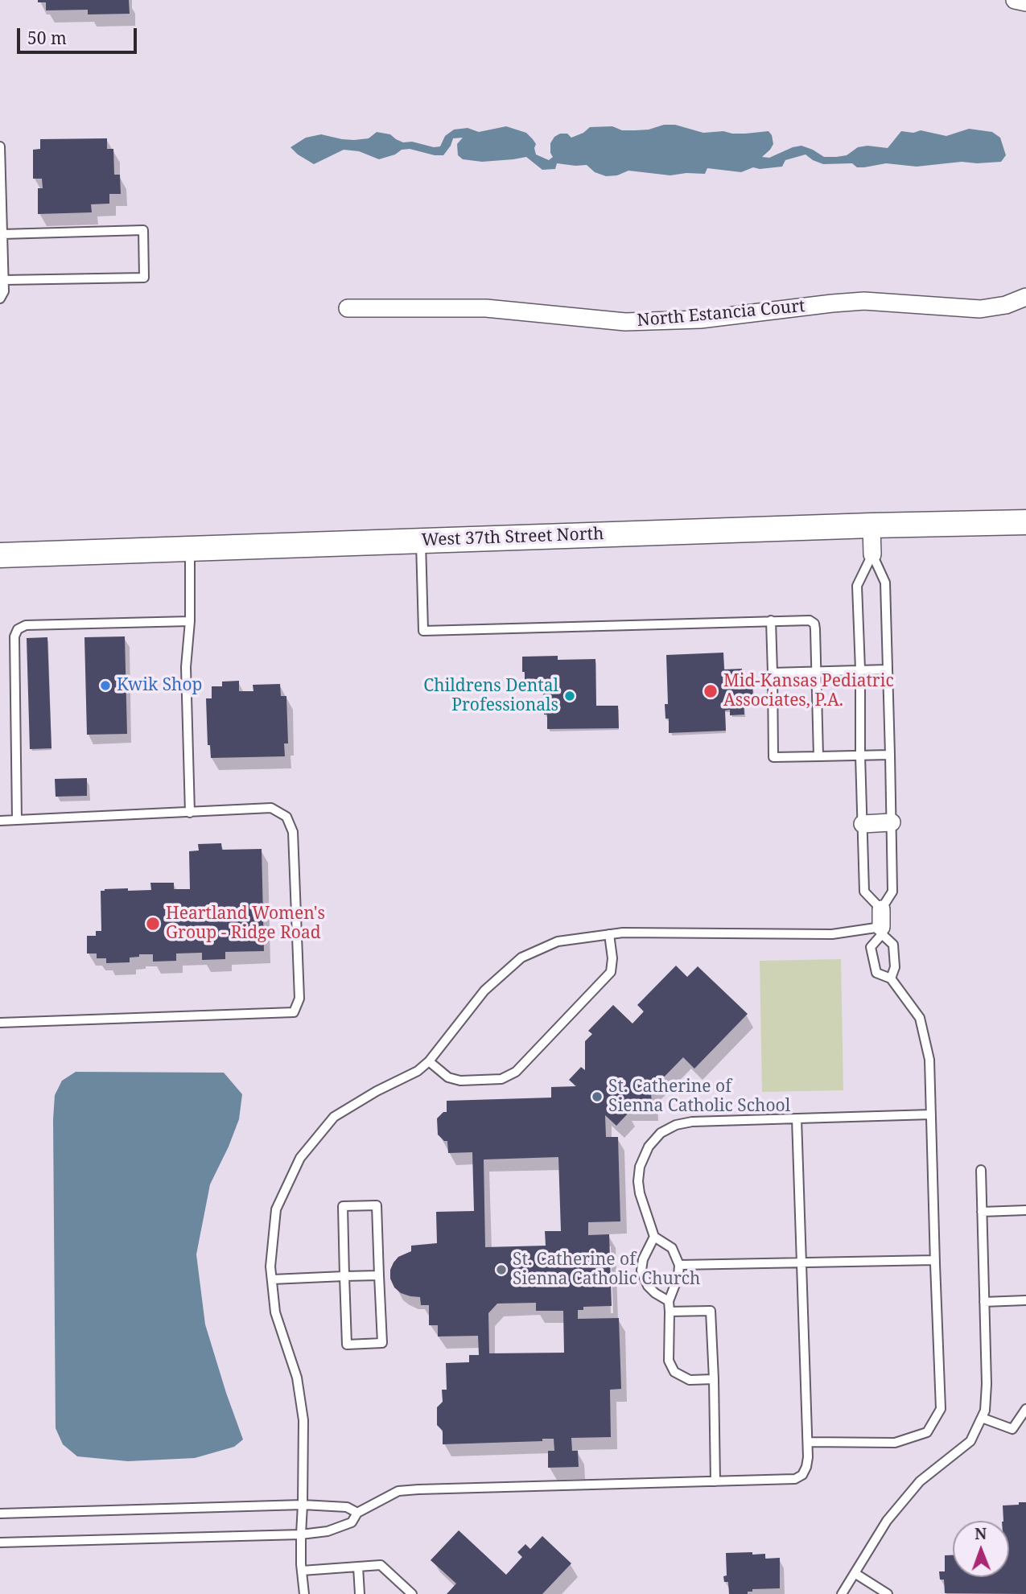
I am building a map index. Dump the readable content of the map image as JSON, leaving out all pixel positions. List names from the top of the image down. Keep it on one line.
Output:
{"streets":{"street":["North Estancia Court","West 37th Street North"]},"places":["Kwik Shop","Mid-Kansas Pediatric Associates, P.A.","Childrens Dental Professionals","Heartland Women's Group - Ridge Road","St. Catherine of Sienna Catholic School","St. Catherine of Sienna Catholic Church"],"scale_bar":"50 m","north":"top"}
